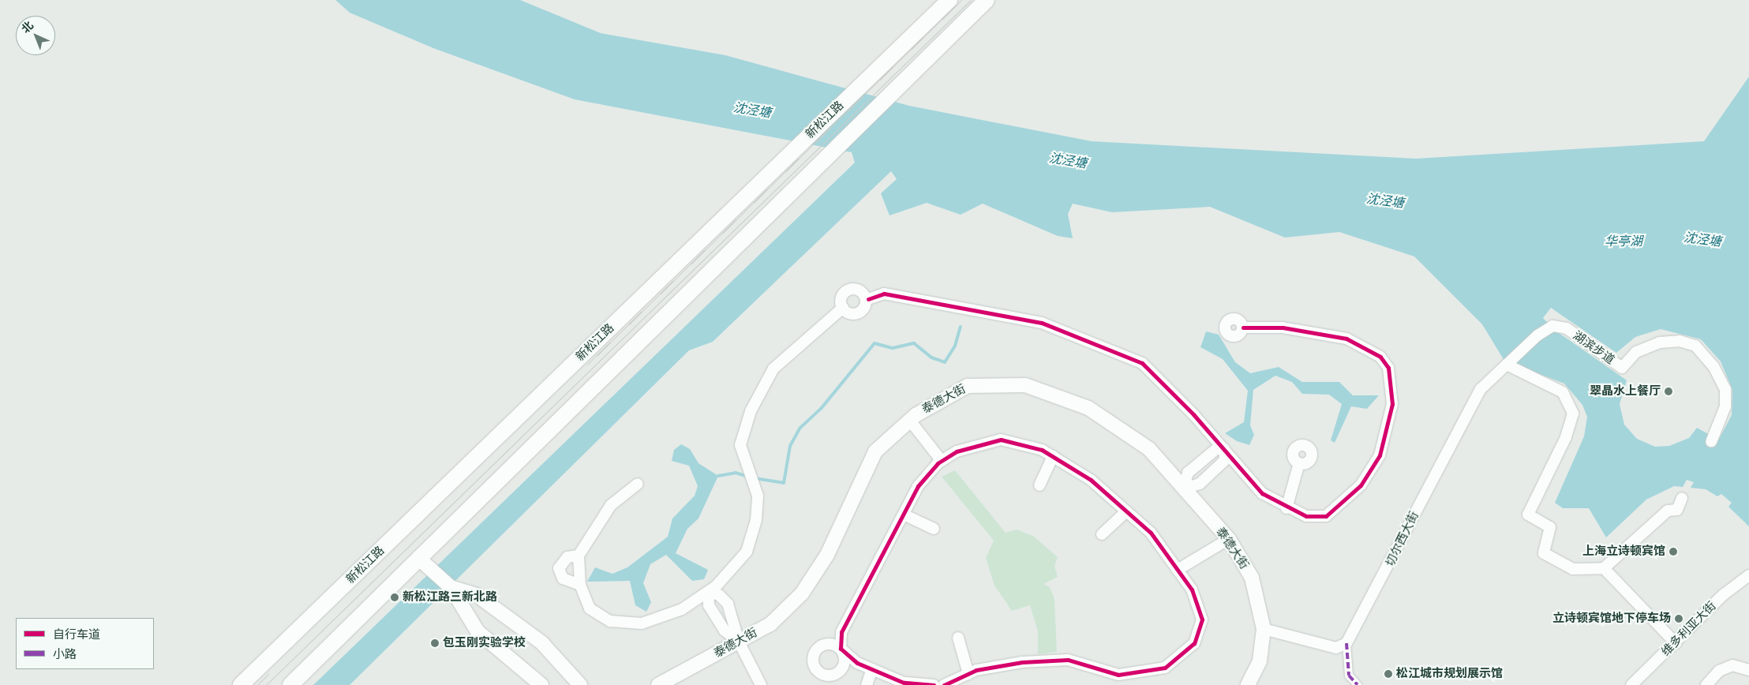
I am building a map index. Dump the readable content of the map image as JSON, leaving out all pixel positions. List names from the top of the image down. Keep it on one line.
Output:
{"streets":{"main road":["新松江路"],"street":["湖滨步道","泰德大街","切尔西大街","维多利亚大街"]},"crossings":[["湖滨步道","切尔西大街"]],"water":["沈泾塘","华亭湖"],"places":["翠晶水上餐厅","上海立诗顿宾馆","新松江路三新北路","立诗顿宾馆地下停车场","包玉刚实验学校","松江城市规划展示馆"],"legend":["自行车道","小路"],"north":"top left"}
